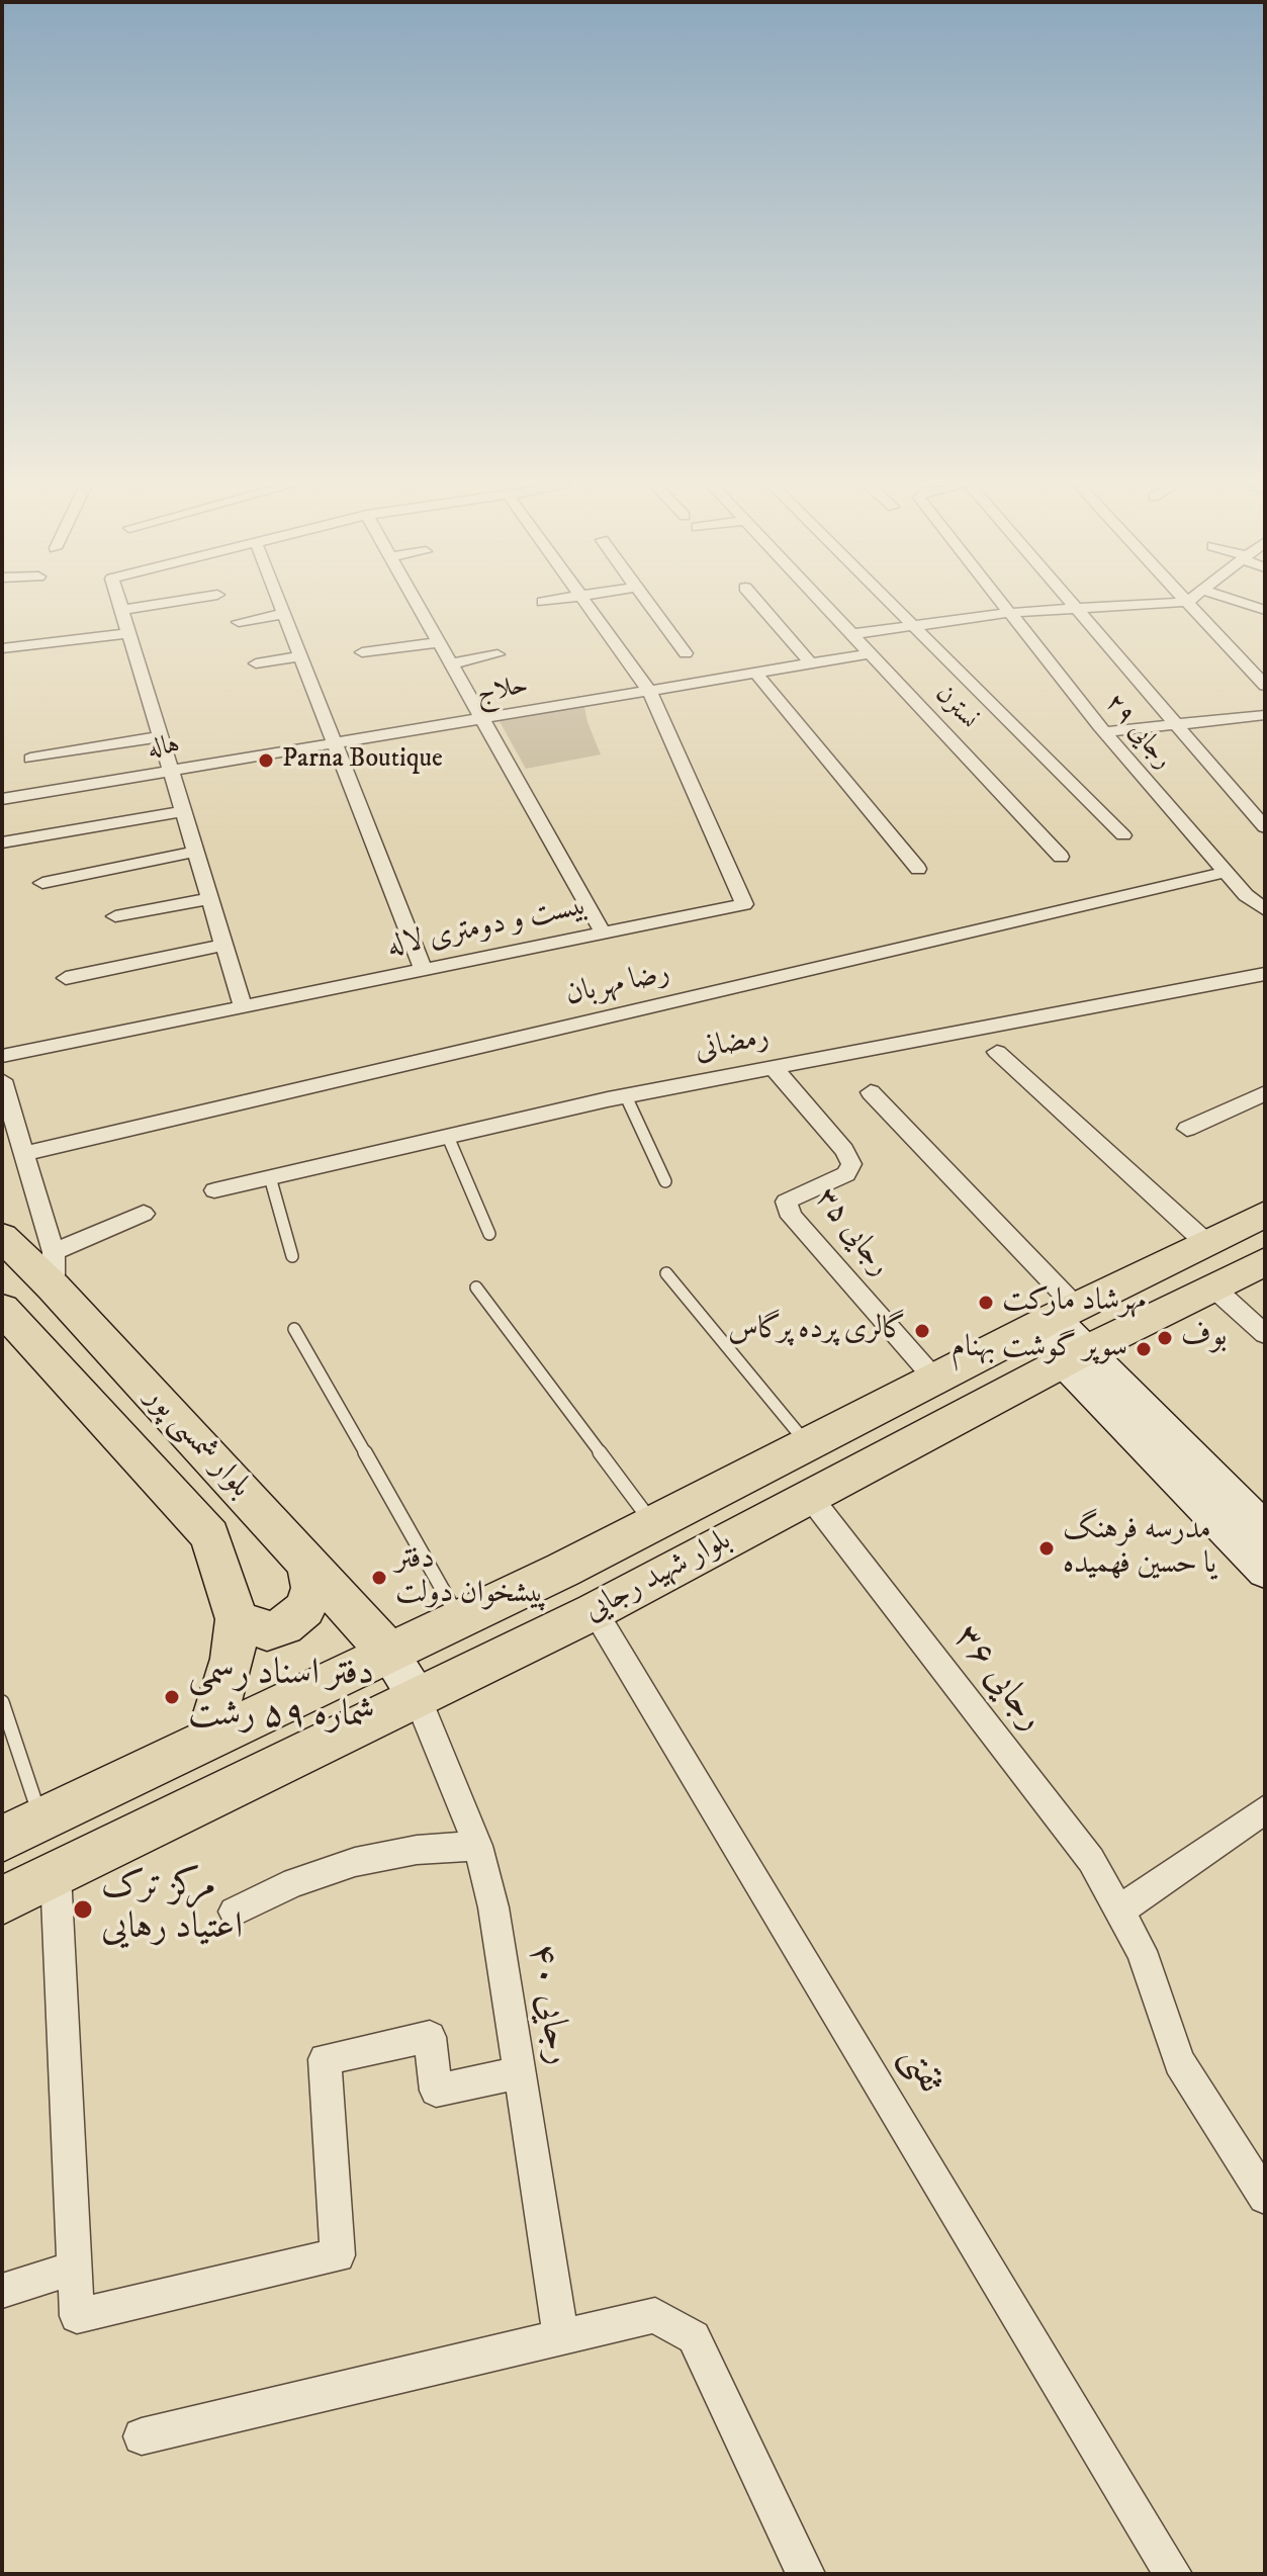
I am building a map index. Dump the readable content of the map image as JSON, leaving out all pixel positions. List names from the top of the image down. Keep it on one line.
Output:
{"streets":{"main road":["بلوار شمسی پور","بلوار شهید رجایی"],"street":["حلاج","نسترن","رجایی ۲۹","هاله","بیست و دومتری لاله","رضا مهربان","رمضانی","رجایی ۳۵","رجایی ۳۶","رجایی ۴۰","ثقتی"]},"crossings":[["حلاج","نسترن"],["حلاج","هاله"],["حلاج","بیست و دومتری لاله"],["رجایی ۲۹","رضا مهربان"],["رمضانی","رجایی ۳۵"],["رجایی ۳۵","بلوار شهید رجایی"],["بلوار شمسی پور","بلوار شهید رجایی"],["بلوار شهید رجایی","رجایی ۳۶"],["بلوار شهید رجایی","رجایی ۴۰"],["بلوار شهید رجایی","ثقتی"]],"places":["Parna Boutique","مهرشاد مارکت","گالری پرده پرگاس","بوف","سوپر گوشت بهنام","مدرسه فرهنگ یا حسین فهمیده","دفتر پیشخوان دولت","دفتر اسناد رسمی شماره ۵۹ رشت","مرکز ترک اعتیاد رهایی"]}
